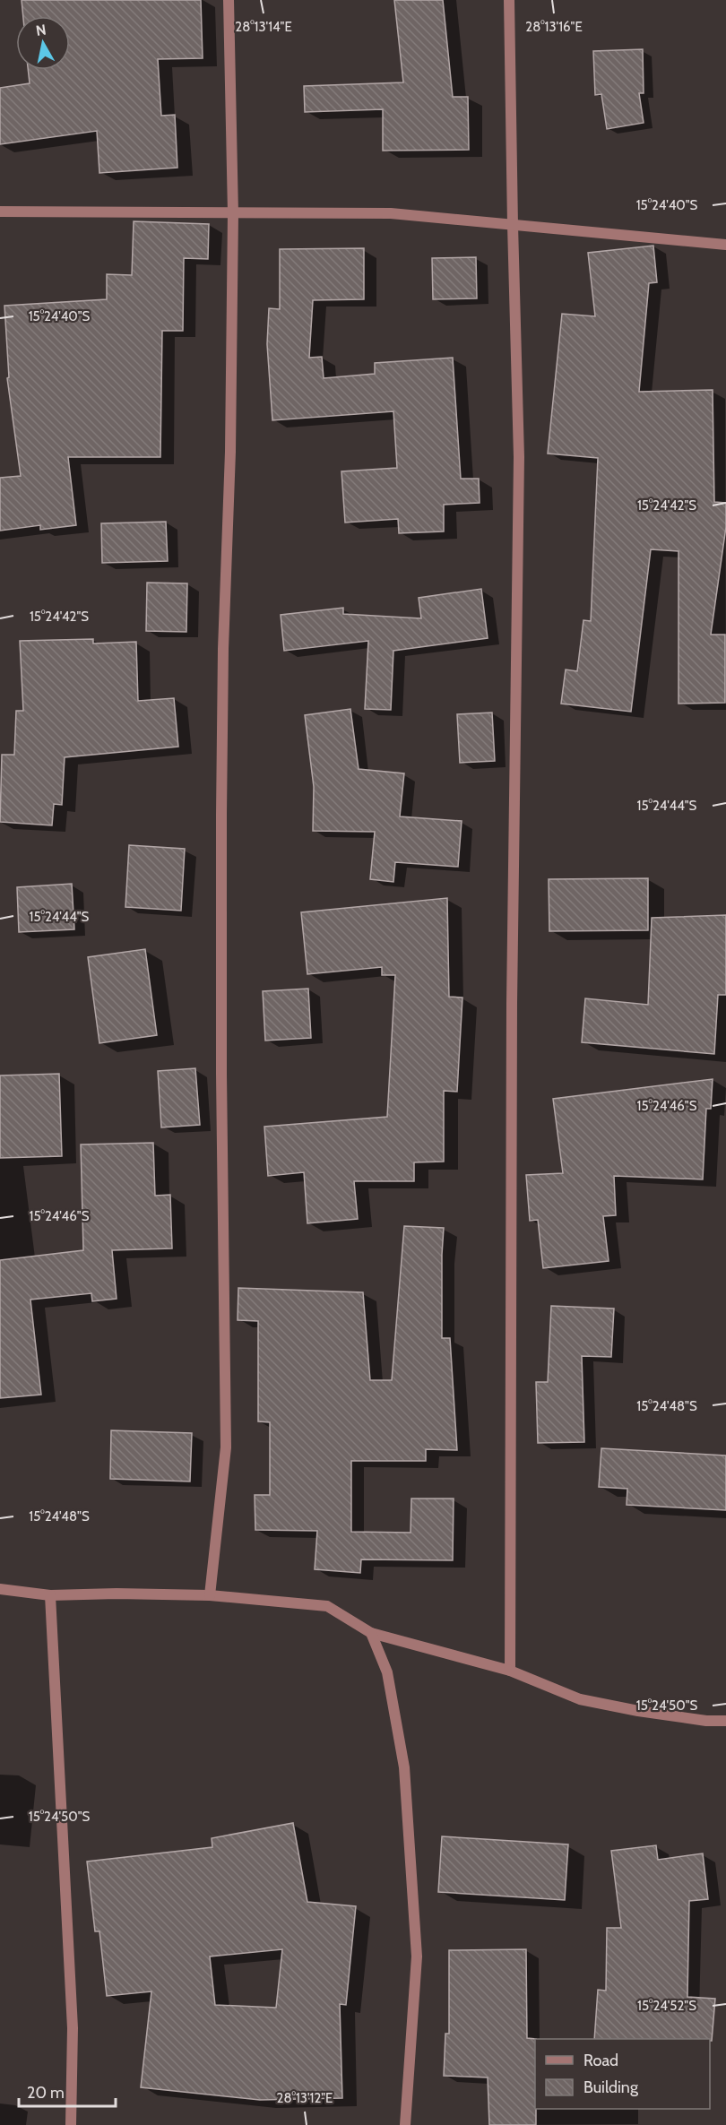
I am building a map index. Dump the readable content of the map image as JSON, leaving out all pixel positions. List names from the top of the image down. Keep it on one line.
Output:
{"legend":["Road","Building"],"scale_bar":"20 m","north":"top","coordinates":["28°13'14\"E","28°13'16\"E","15°24'40\"S","15°24'42\"S","15°24'44\"S","15°24'46\"S","15°24'48\"S","15°24'50\"S","15°24'52\"S","28°13'12\"E"]}
